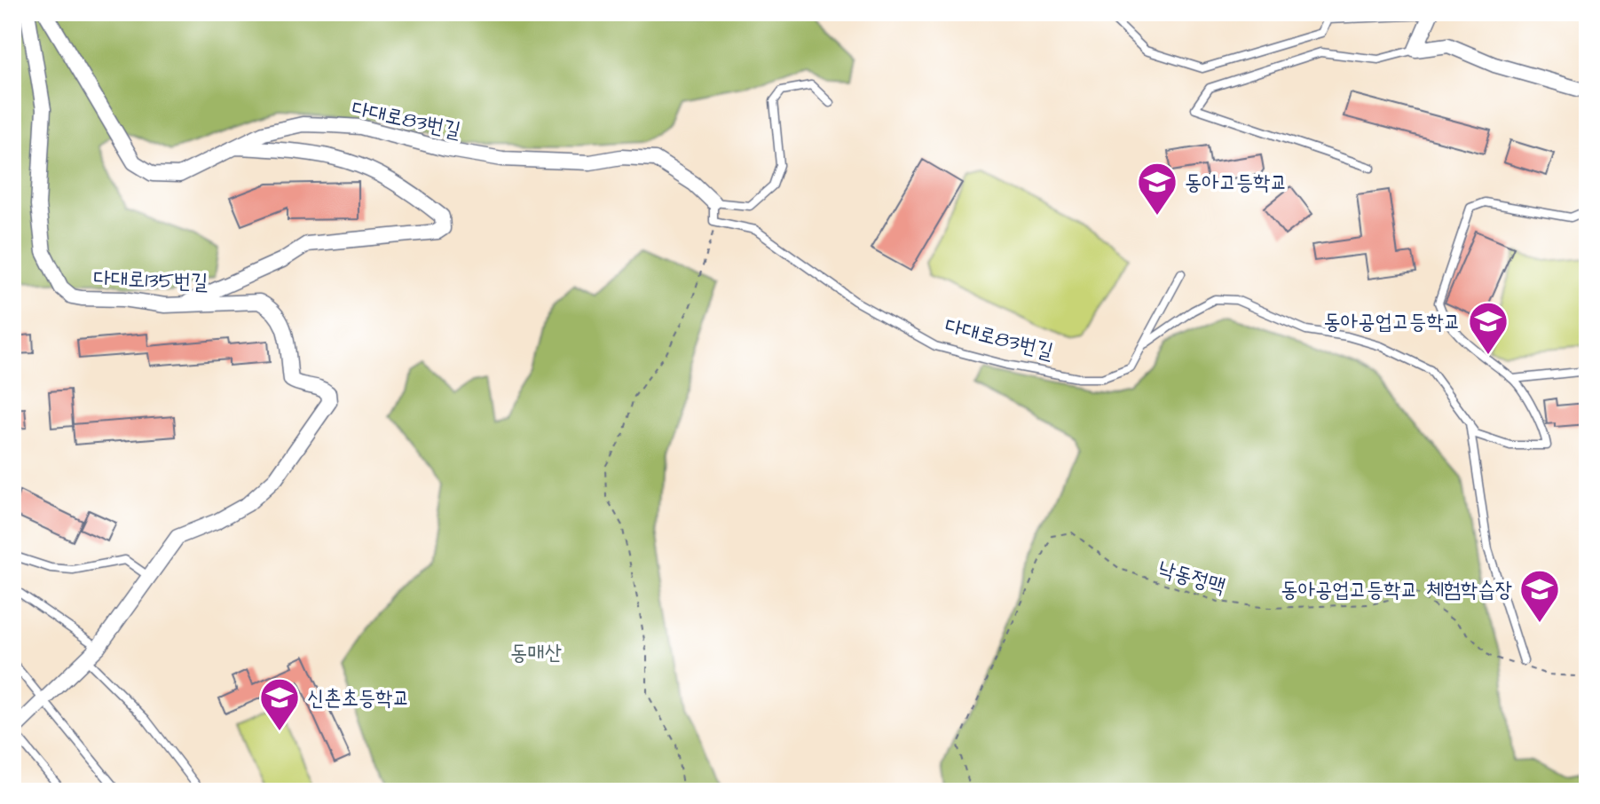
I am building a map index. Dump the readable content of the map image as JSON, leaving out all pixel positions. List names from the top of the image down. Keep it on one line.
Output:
{"streets":{"street":["다대로83번길","다대로135번길"],"path":["낙동정맥"]},"parks":["동매산"],"places":{"school or university":["동아고등학교","동아공업고등학교","동아공업고등학교 체험학습장","신촌초등학교"]}}
